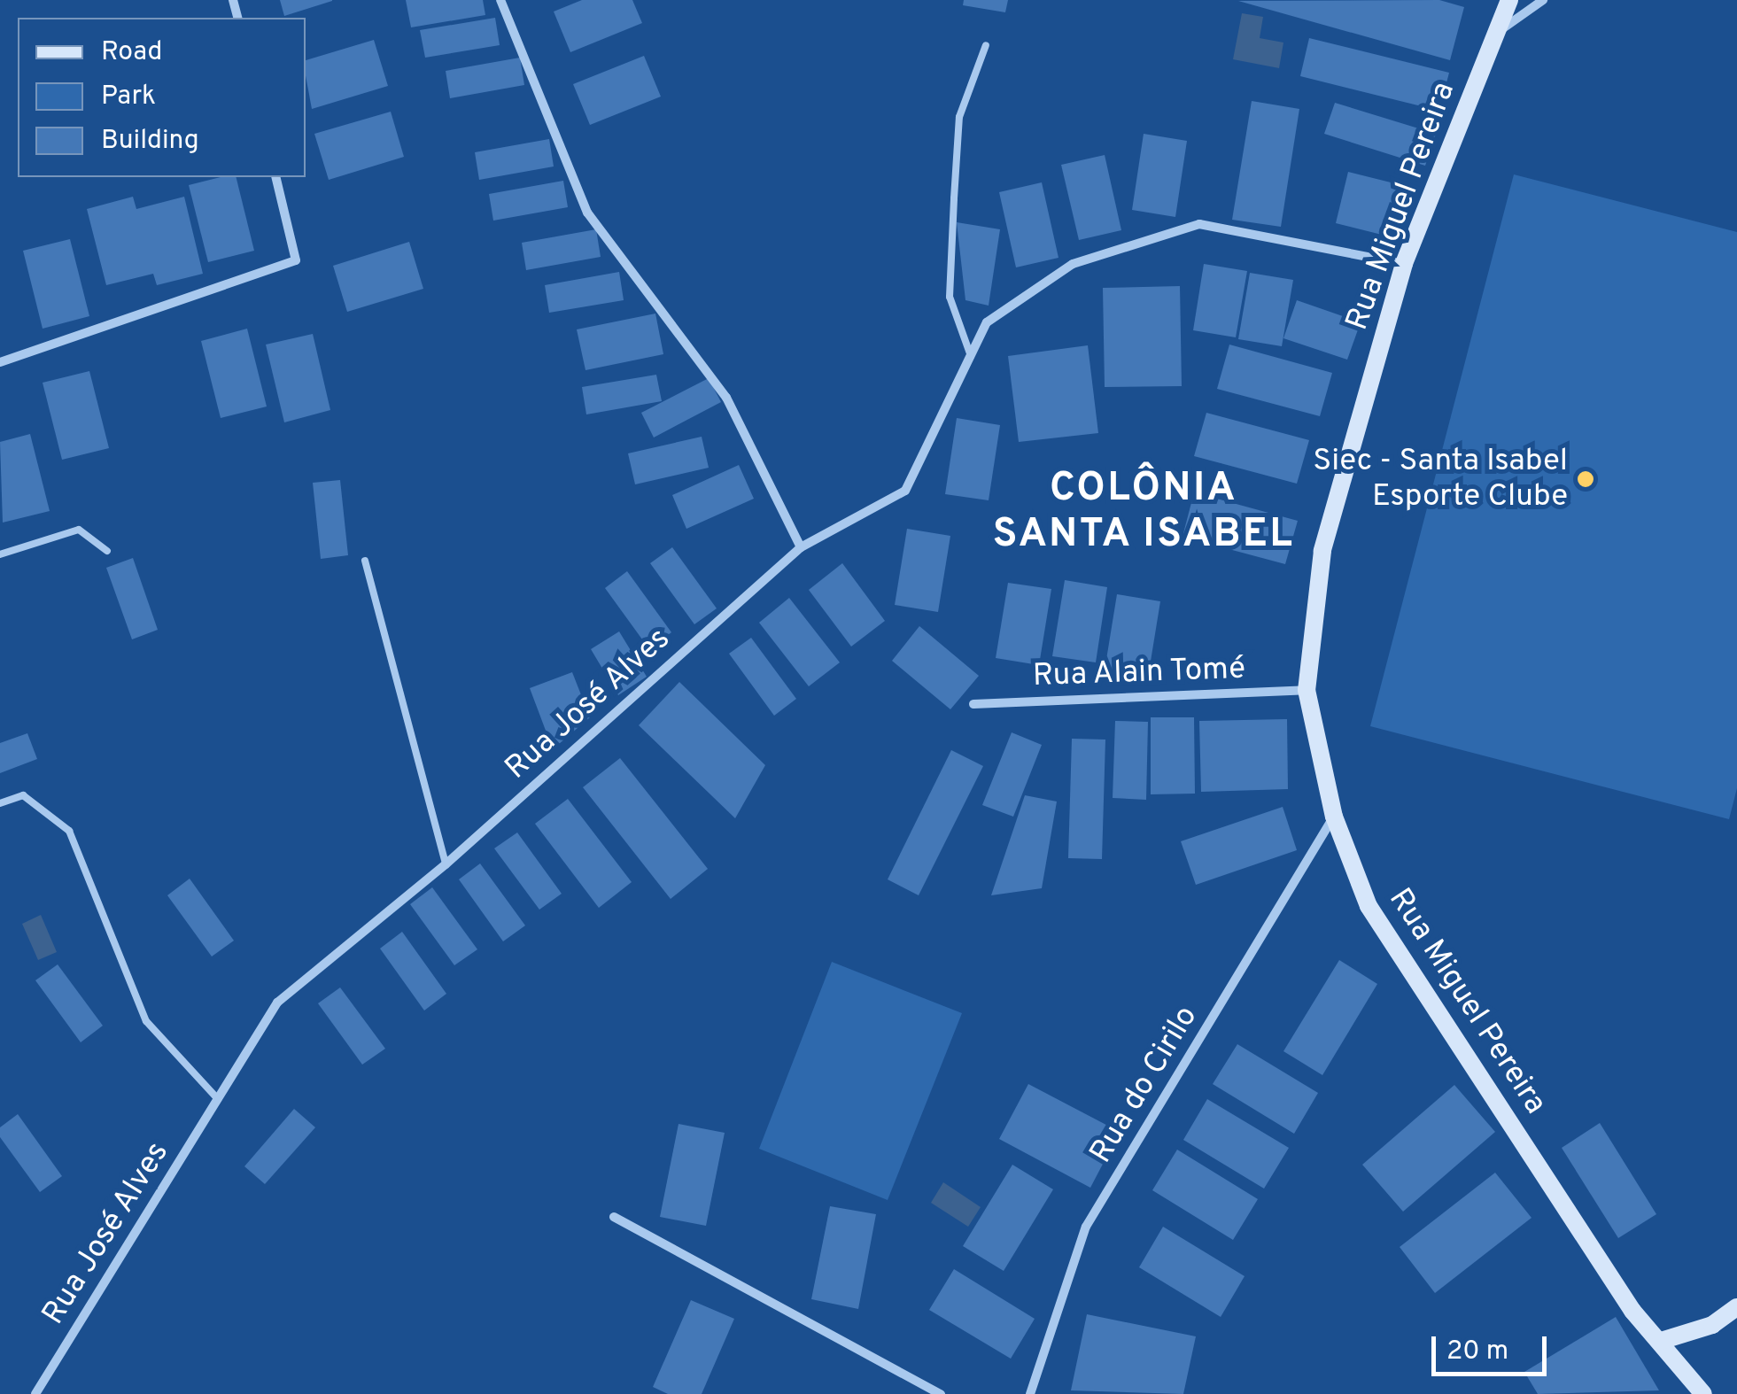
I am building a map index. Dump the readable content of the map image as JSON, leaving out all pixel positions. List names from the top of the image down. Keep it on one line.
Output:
{"streets":{"street":["Rua Miguel Pereira","Rua Alain Tomé","Rua José Alves","Rua do Cirilo"]},"crossings":[["Rua Miguel Pereira","Rua Alain Tomé"],["Rua Miguel Pereira","Rua José Alves"],["Rua Miguel Pereira","Rua do Cirilo"]],"districts":["COLÔNIA SANTA ISABEL"],"places":["Siec - Santa Isabel Esporte Clube"],"legend":["Road","Park","Building"],"scale_bar":"20 m"}
